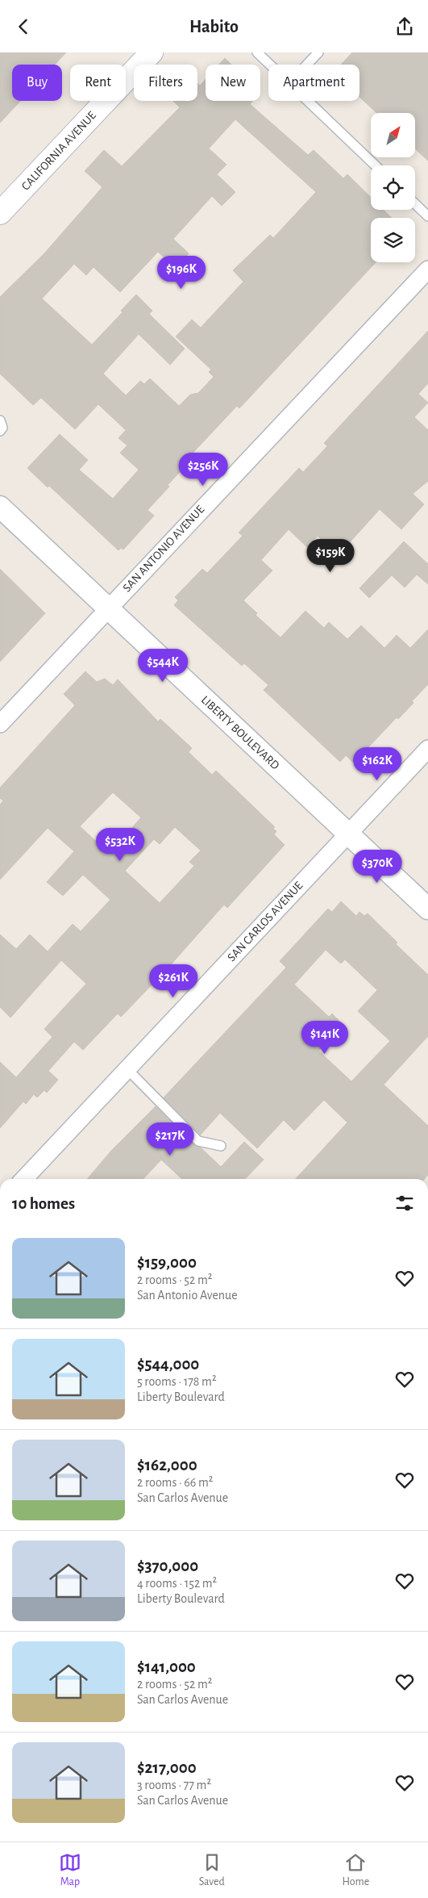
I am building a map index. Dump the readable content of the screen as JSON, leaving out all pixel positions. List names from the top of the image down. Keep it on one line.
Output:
{"streets":{"main road":["CALIFORNIA AVENUE"],"street":["SAN ANTONIO AVENUE","LIBERTY BOULEVARD","SAN CARLOS AVENUE"]},"crossings":[["SAN ANTONIO AVENUE","LIBERTY BOULEVARD"],["LIBERTY BOULEVARD","SAN CARLOS AVENUE"]],"north":"top right","page":{"header":"Habito","chip":["Buy","Rent","Filters","New","Apartment"],"price":["$196K","$256K","$159K","$544K","$162K","$532K","$370K","$261K","$141K","$217K"],"heading":"10 homes","list":[{"name":"$159,000","note":"2 rooms · 52 m² · San Antonio Avenue"},{"name":"$544,000","note":"5 rooms · 178 m² · Liberty Boulevard"},{"name":"$162,000","note":"2 rooms · 66 m² · San Carlos Avenue"},{"name":"$370,000","note":"4 rooms · 152 m² · Liberty Boulevard"},{"name":"$141,000","note":"2 rooms · 52 m² · San Carlos Avenue"},{"name":"$217,000","note":"3 rooms · 77 m² · San Carlos Avenue"}],"tabs":["Map","Saved","Home"]}}
